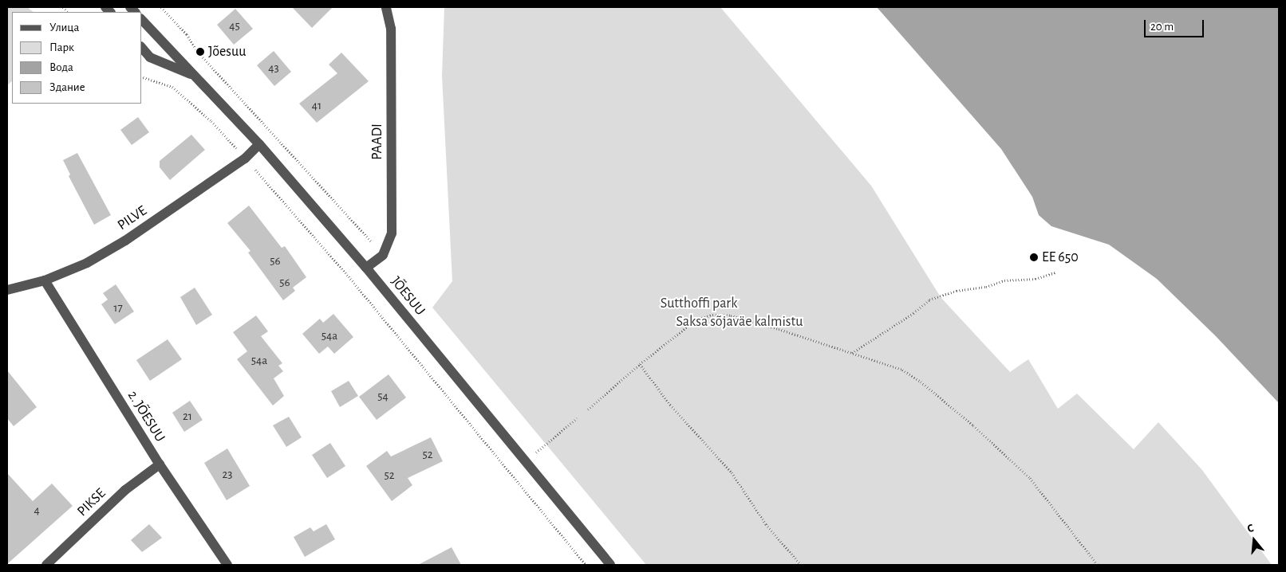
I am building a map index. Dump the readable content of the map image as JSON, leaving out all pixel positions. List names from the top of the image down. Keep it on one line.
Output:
{"streets":{"street":["PAADI","PILVE","JÕESUU","2. JÕESUU","PIKSE"]},"crossings":[["PILVE","JÕESUU"],["PILVE","2. JÕESUU"],["2. JÕESUU","PIKSE"]],"parks":["Sutthoffi park","Saksa sõjaväe kalmistu"],"places":["Jõesuu","EE 650"],"house_numbers":["45","43","41","56","56","17","54a","54a","54","21","52","23","52","4"],"legend":["Улица","Парк","Вода","Здание"],"scale_bar":"20 m","north":"top"}
